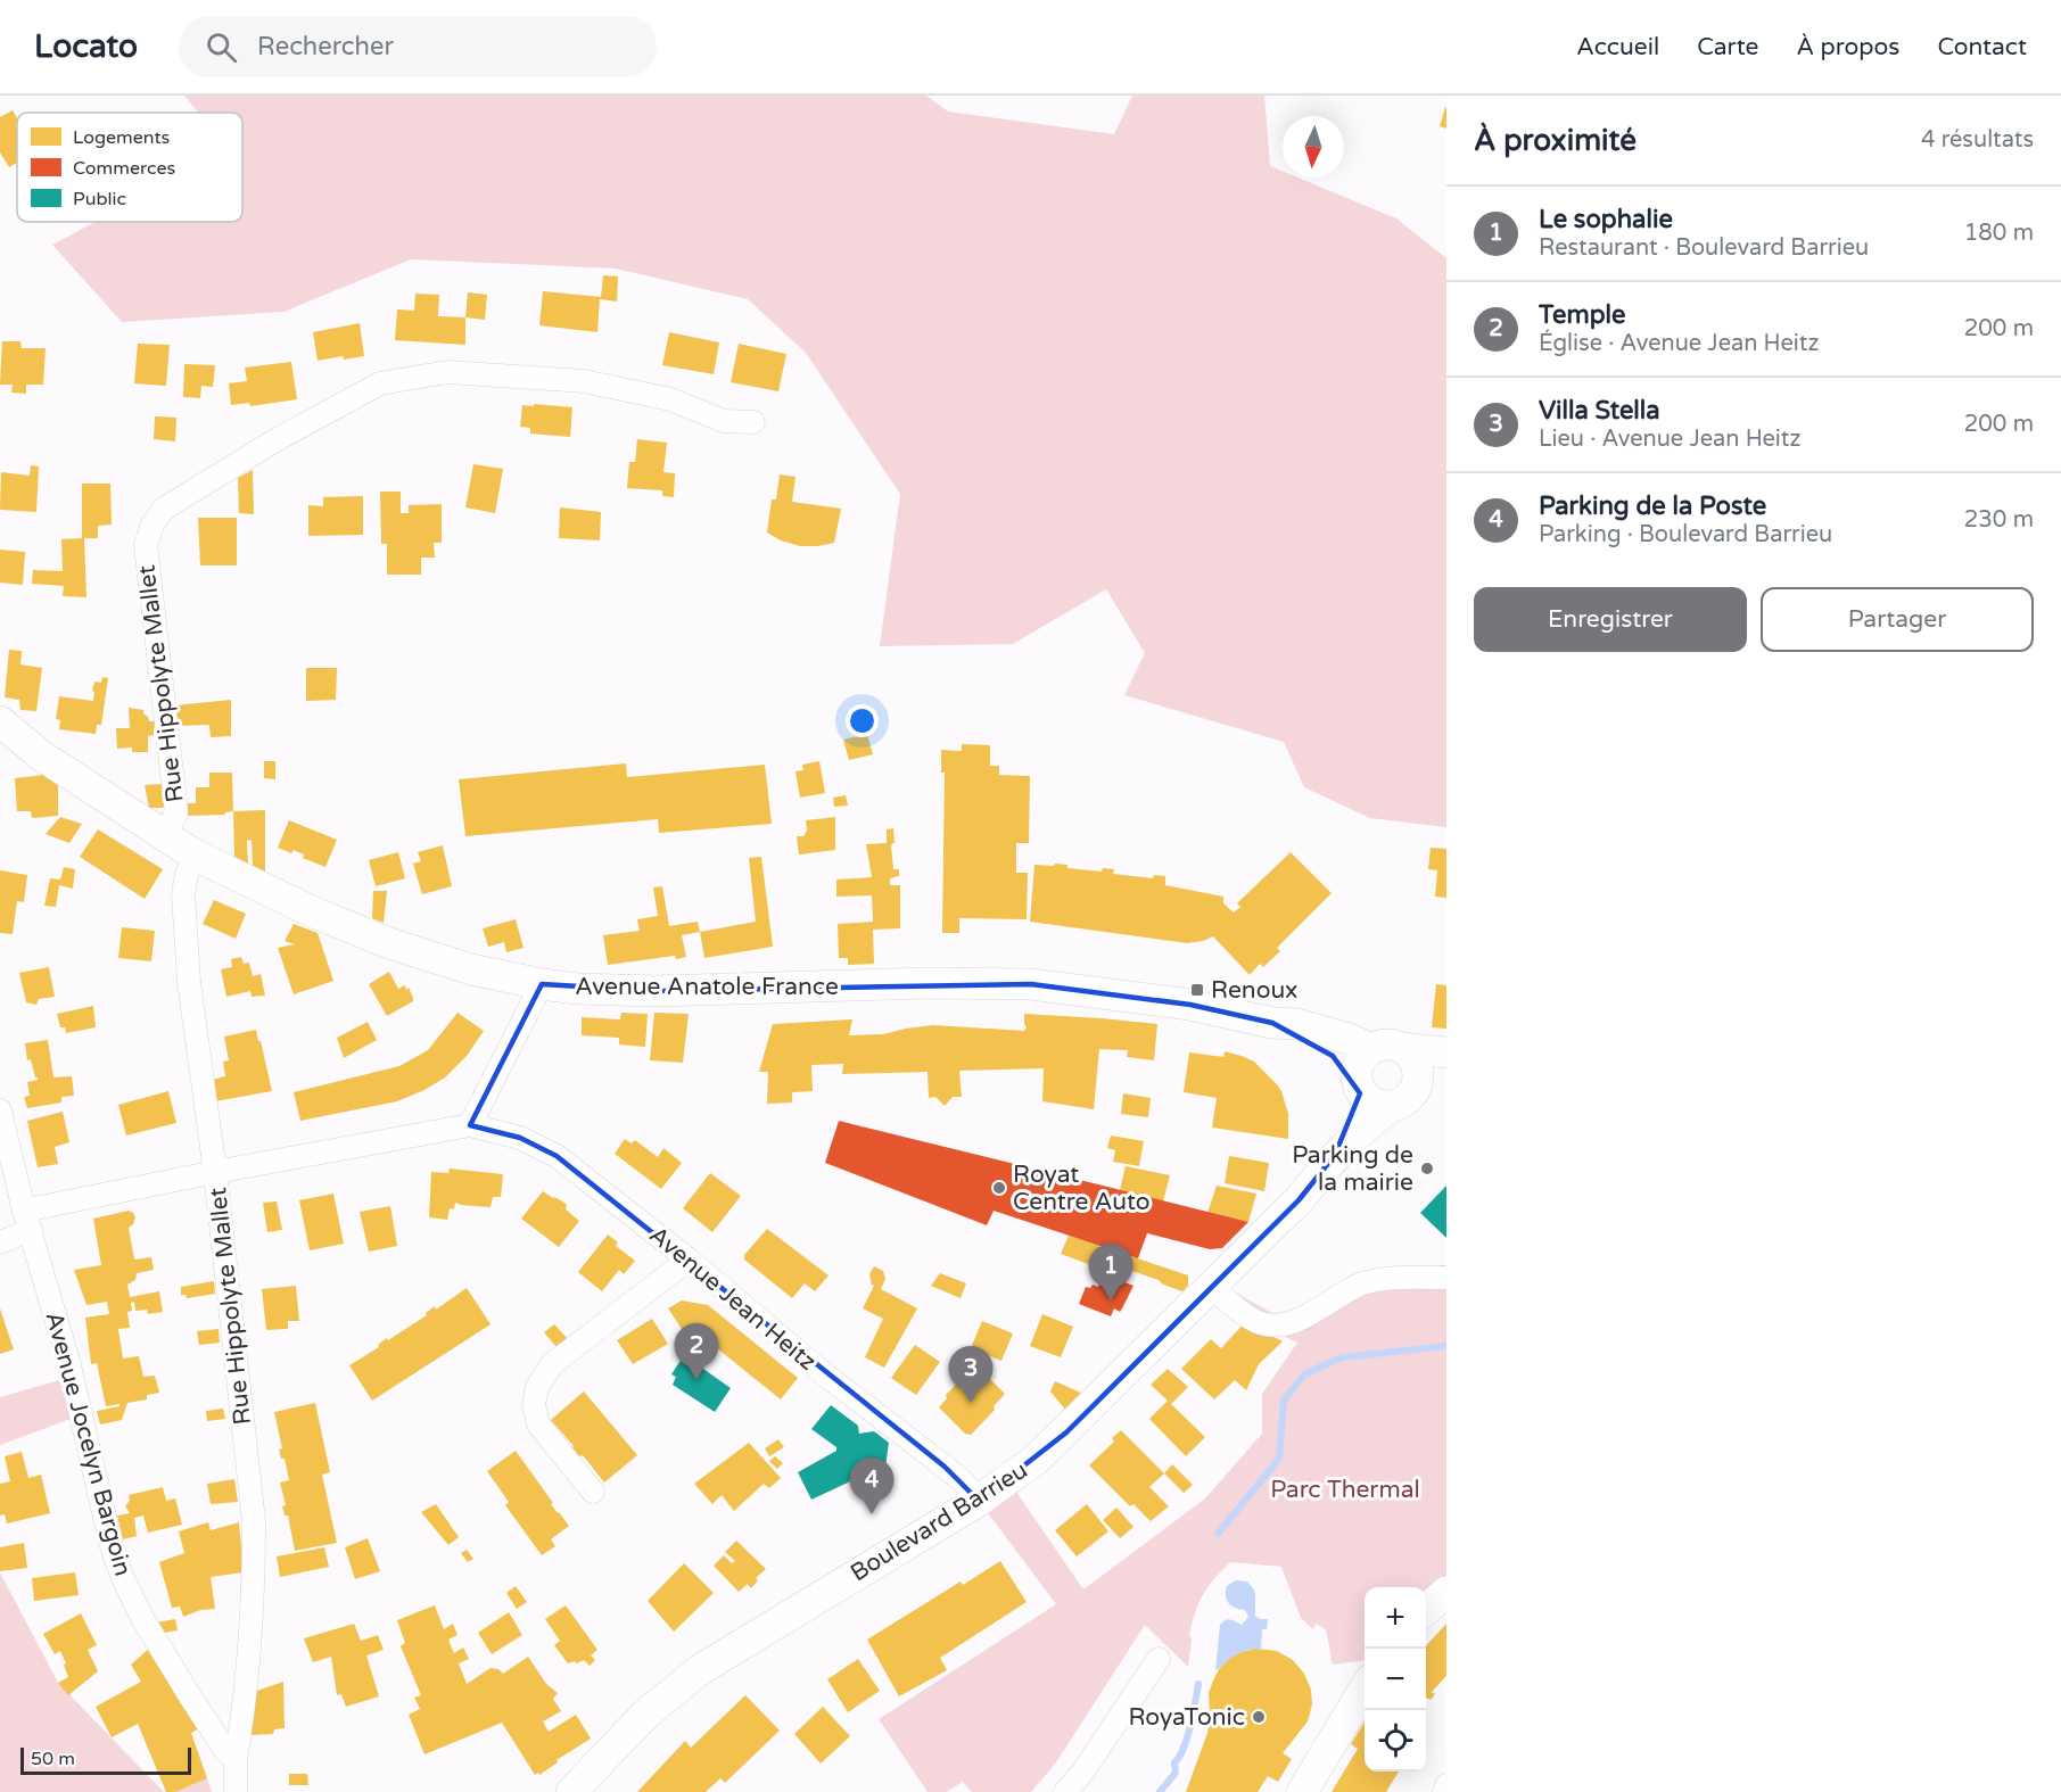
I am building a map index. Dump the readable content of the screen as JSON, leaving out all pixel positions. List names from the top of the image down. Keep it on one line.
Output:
{"streets":{"main road":["Avenue Anatole France","Boulevard Barrieu"],"street":["Rue Hippolyte Mallet","Avenue Jean Heitz","Avenue Jocelyn Bargoin"]},"crossings":[["Rue Hippolyte Mallet","Avenue Anatole France"],["Rue Hippolyte Mallet","Avenue Jean Heitz"],["Rue Hippolyte Mallet","Avenue Jocelyn Bargoin"],["Avenue Anatole France","Boulevard Barrieu"],["Avenue Jean Heitz","Avenue Jocelyn Bargoin"],["Avenue Jean Heitz","Boulevard Barrieu"]],"parks":["Parc Thermal"],"places":{"transit":["Renoux"],"other":["Parking de la mairie","Royat Centre Auto","RoyaTonic"]},"legend":["Logements","Commerces","Public"],"scale_bar":"50 m","north":"bottom","page":{"header":"Locato","search":"Rechercher","nav":["Accueil","Carte","À propos","Contact"],"heading":["À proximité","4 résultats"],"list":[{"mark":"1","name":"Le sophalie","note":"Restaurant · Boulevard Barrieu","value":"180 m"},{"mark":"2","name":"Temple","note":"Église · Avenue Jean Heitz","value":"200 m"},{"mark":"3","name":"Villa Stella","note":"Lieu · Avenue Jean Heitz","value":"200 m"},{"mark":"4","name":"Parking de la Poste","note":"Parking · Boulevard Barrieu","value":"230 m"}],"buttons":["Enregistrer","Partager"],"pins":["1","2","3","4"],"map_buttons":["+","−"],"scale":"50 m"}}
